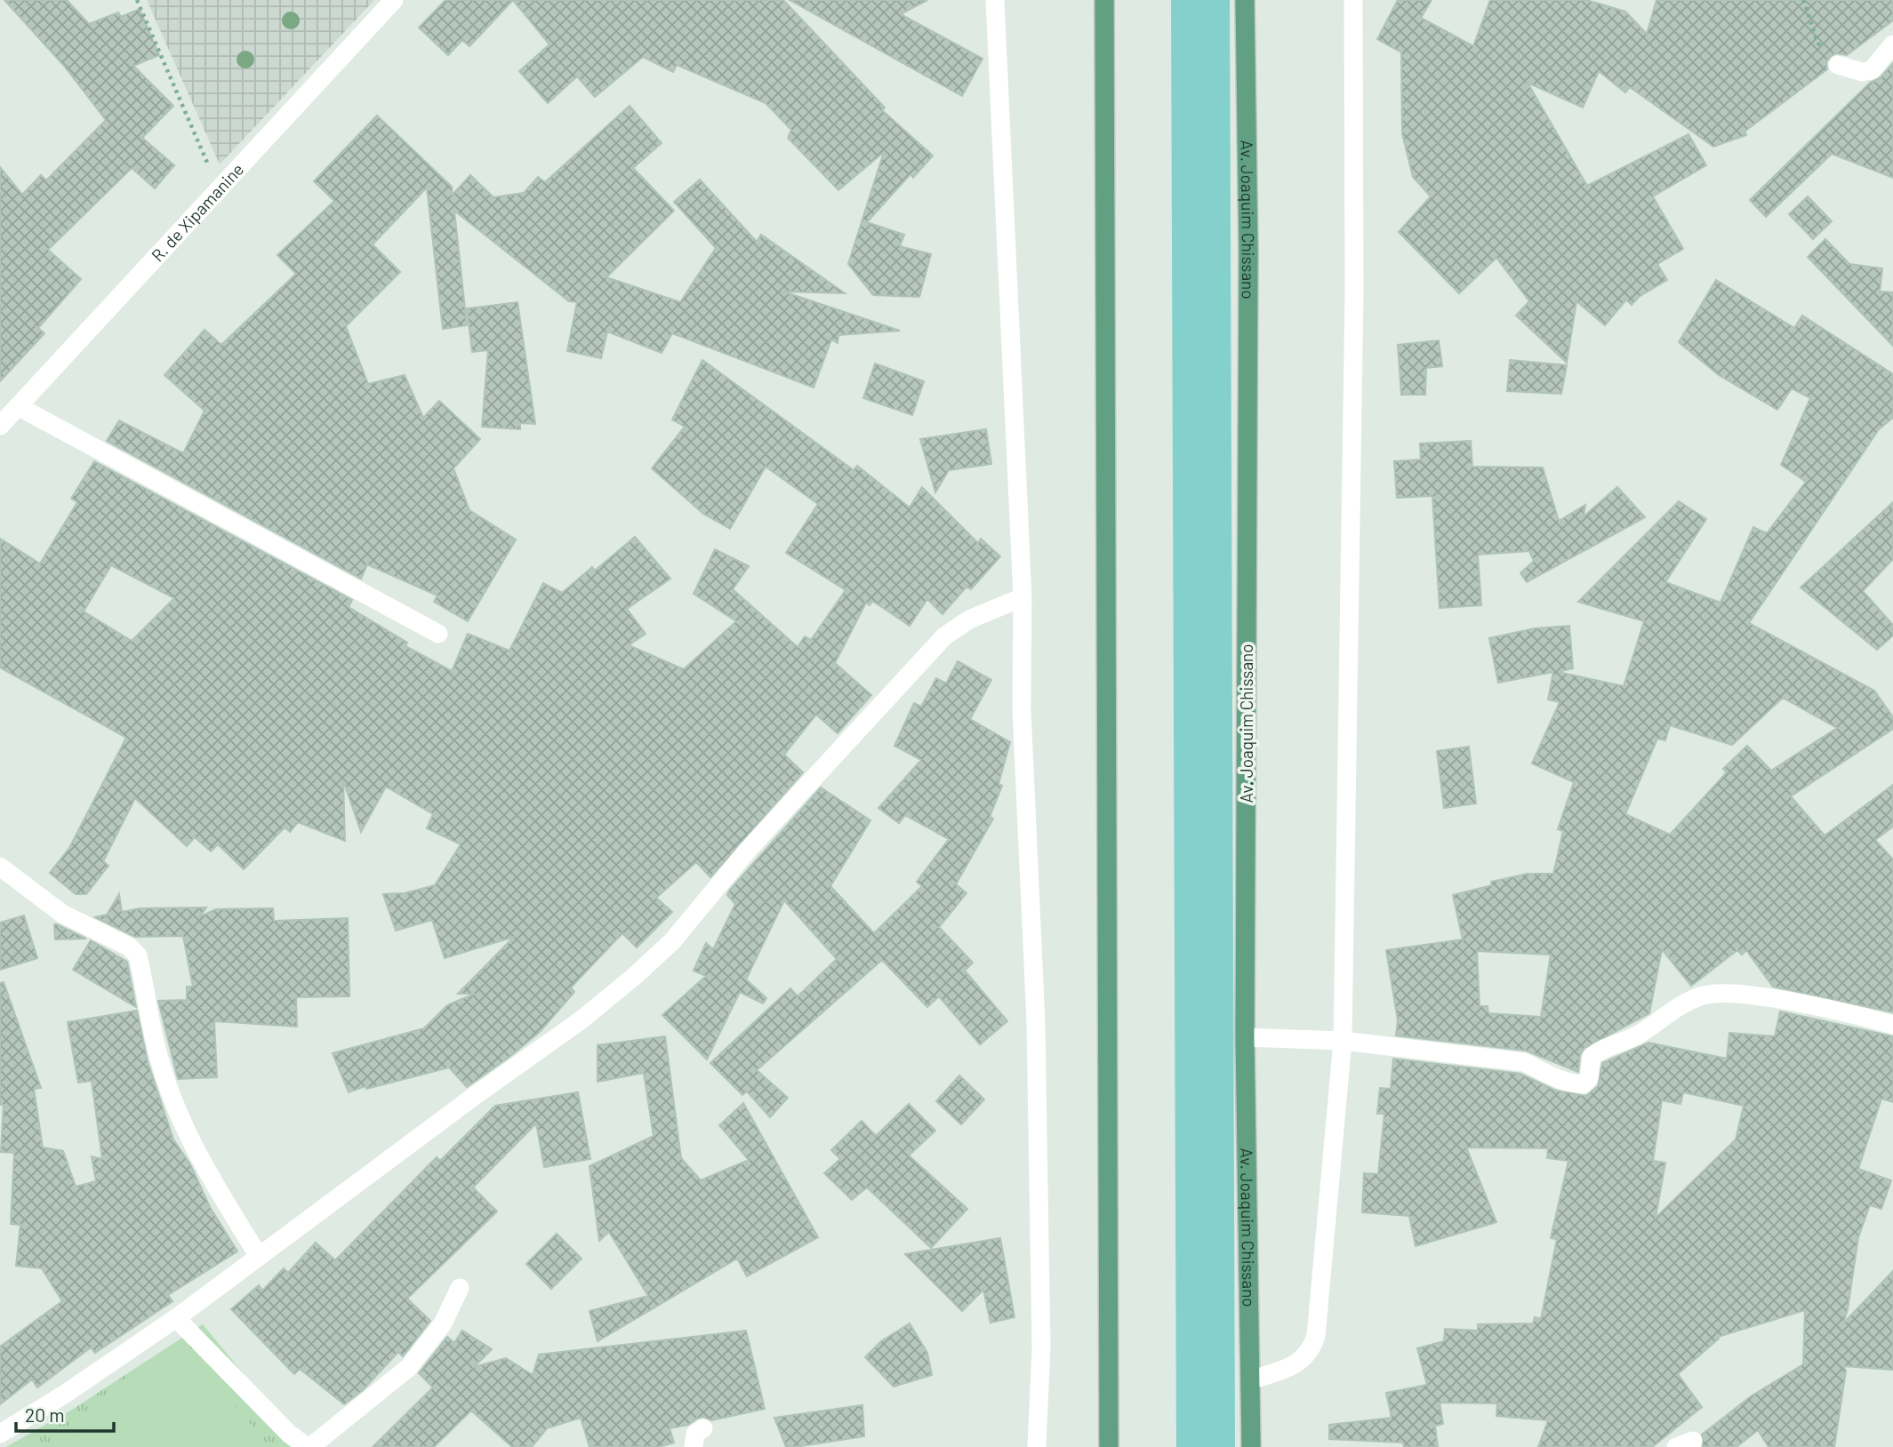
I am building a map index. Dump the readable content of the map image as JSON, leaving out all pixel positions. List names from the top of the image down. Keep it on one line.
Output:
{"streets":{"main road":["Av. Joaquim Chissano"],"street":["R. de Xipamanine"]},"scale_bar":"20 m"}
